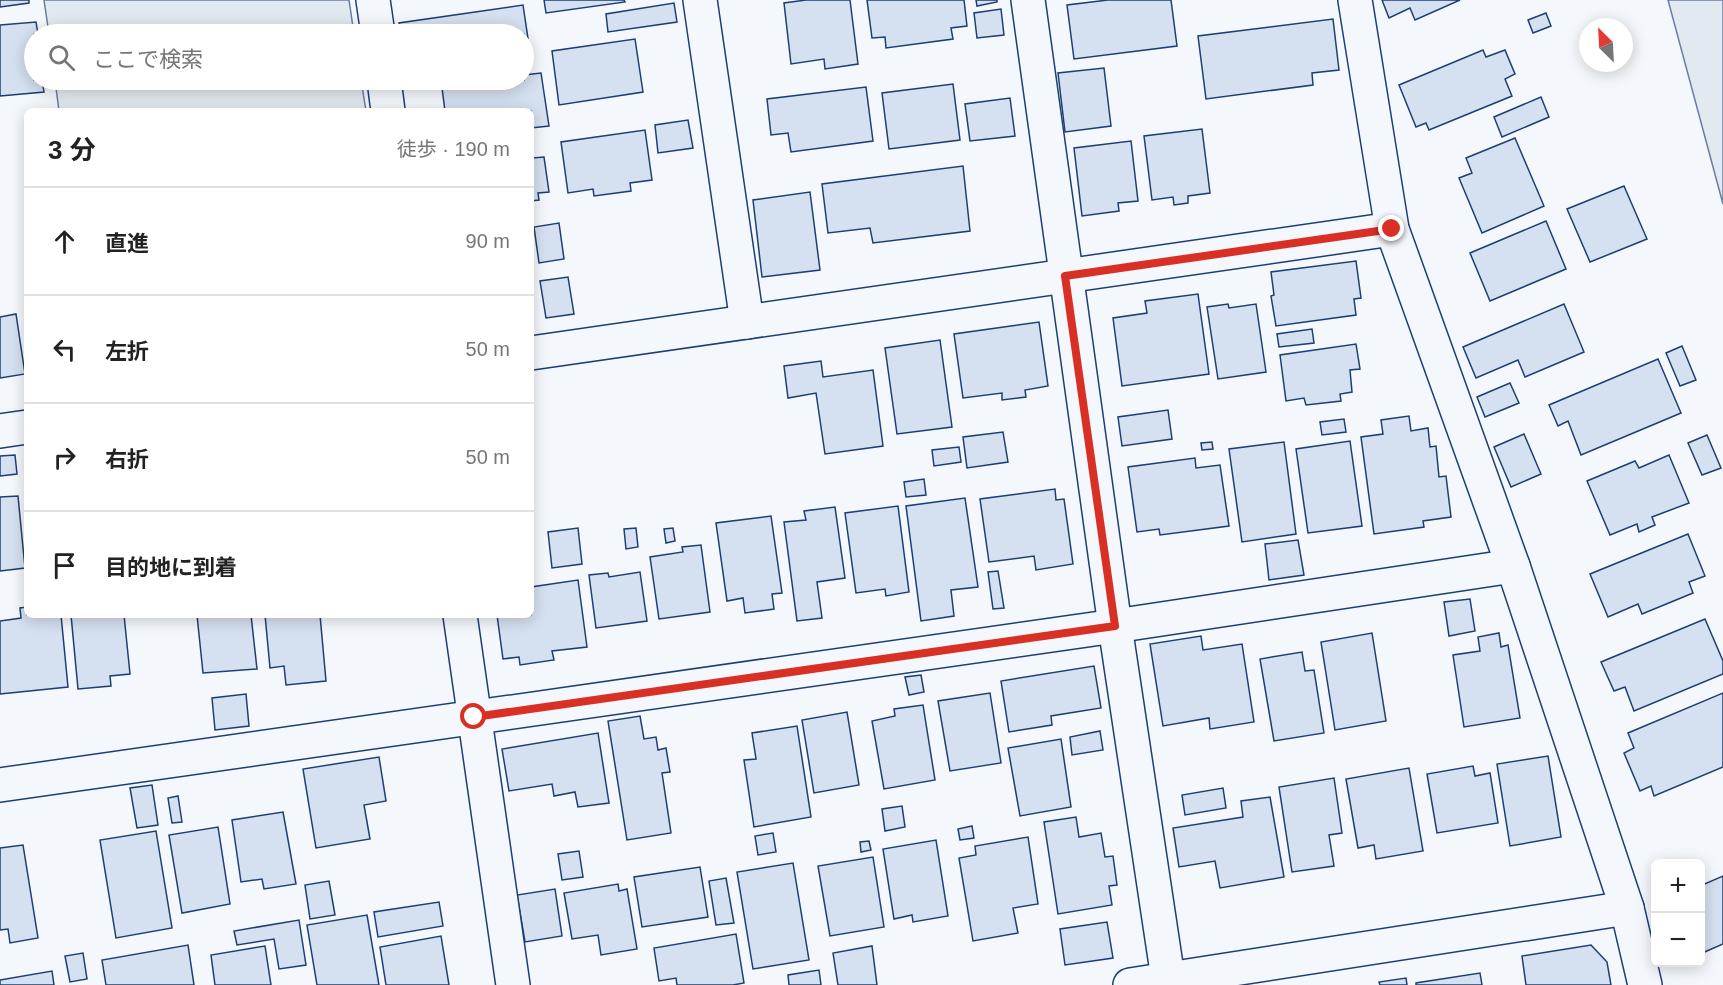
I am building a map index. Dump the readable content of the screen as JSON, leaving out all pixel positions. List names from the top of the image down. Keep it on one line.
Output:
{"north":"top left","page":{"search":"ここで検索","heading":["3 分","徒歩 · 190 m"],"list":[["直進","90 m"],["左折","50 m"],["右折","50 m"],"目的地に到着"],"map_buttons":["+","−"]}}
